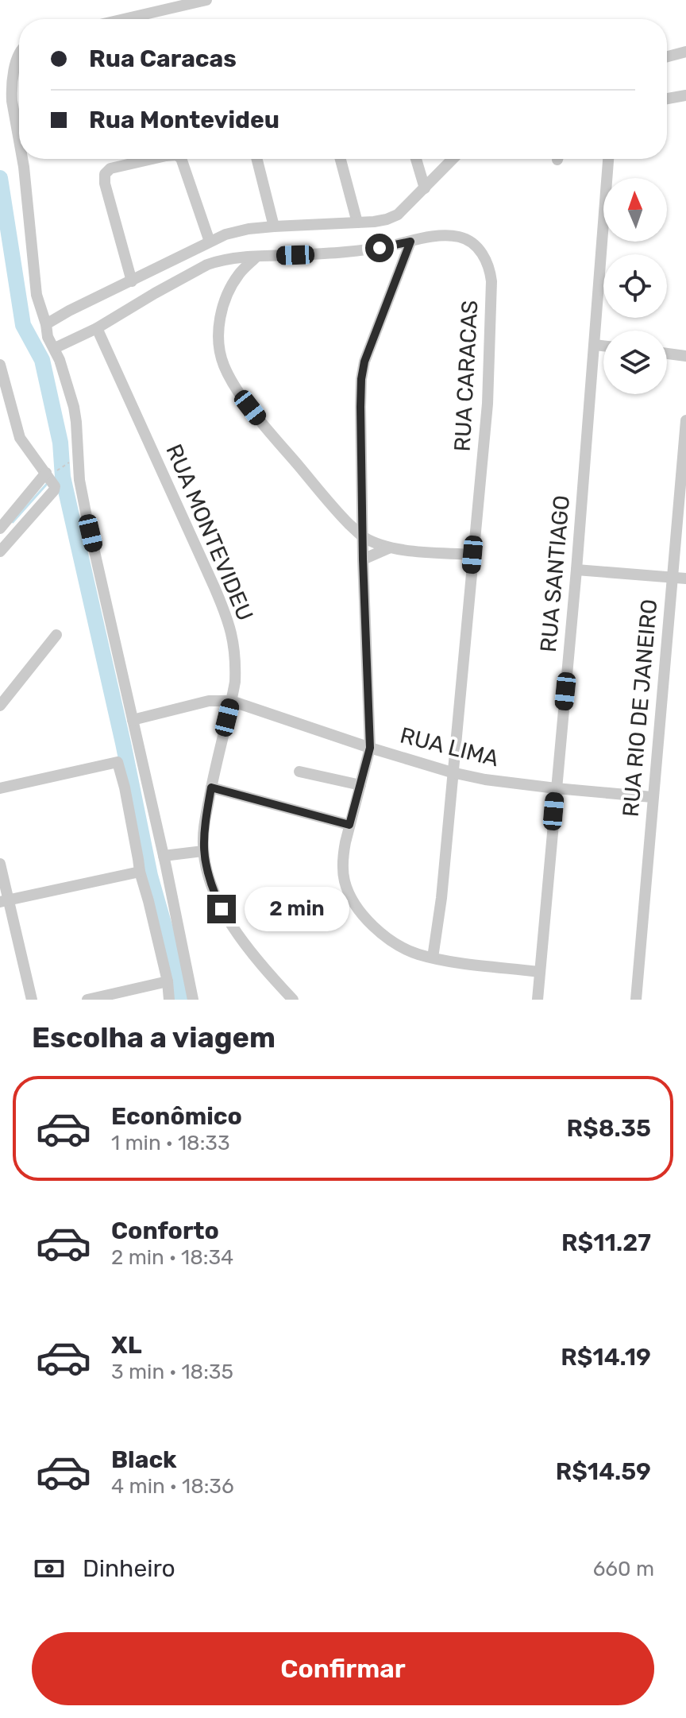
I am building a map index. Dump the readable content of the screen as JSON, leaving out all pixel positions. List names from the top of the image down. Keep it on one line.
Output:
{"streets":{"street":["RUA CARACAS","RUA MONTEVIDEU","RUA SANTIAGO","RUA RIO DE JANEIRO","RUA LIMA"]},"crossings":[["RUA CARACAS","RUA MONTEVIDEU"],["RUA CARACAS","RUA LIMA"],["RUA MONTEVIDEU","RUA LIMA"],["RUA SANTIAGO","RUA LIMA"],["RUA RIO DE JANEIRO","RUA LIMA"]],"north":"top","page":{"banner":["Rua Caracas","Rua Montevideu"],"bubble":"2 min","heading":"Escolha a viagem","list":[{"name":"Econômico","note":"1 min · 18:33","value":"R$8.35"},{"name":"Conforto","note":"2 min · 18:34","value":"R$11.27"},{"name":"XL","note":"3 min · 18:35","value":"R$14.19"},{"name":"Black","note":"4 min · 18:36","value":"R$14.59"}],"pay":["Dinheiro","660 m"],"buttons":"Confirmar"}}
